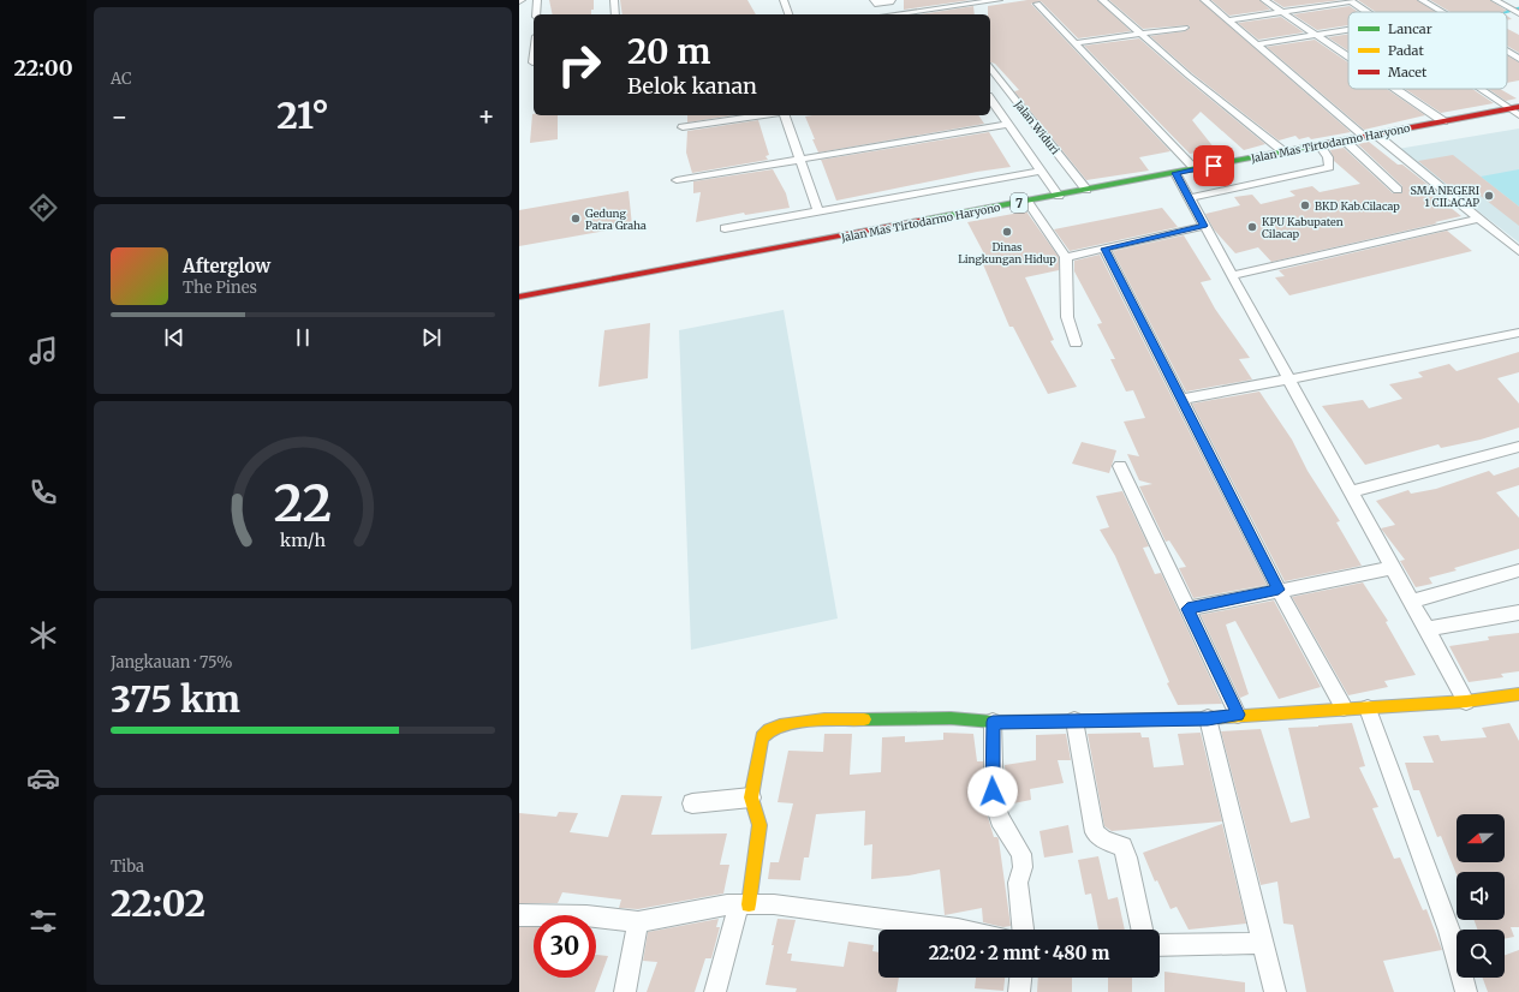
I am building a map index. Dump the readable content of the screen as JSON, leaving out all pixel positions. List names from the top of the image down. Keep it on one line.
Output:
{"streets":{"main road":["Jalan Mas Tirtodarmo Haryono","7"],"street":["Jalan Widuri"]},"crossings":[["Jalan Widuri","Jalan Mas Tirtodarmo Haryono"]],"places":["SMA NEGERI 1 CILACAP","BKD Kab.Cilacap","Gedung Patra Graha","KPU Kabupaten Cilacap","Dinas Lingkungan Hidup"],"legend":["Lancar","Padat","Macet"],"north":"left","page":{"tabs":"22:00","tile":["AC",["Jangkauan · 75%","375 km"],["Tiba","22:02"]],"turn":["20 m","Belok kanan"],"heat":["−","21°","+"],"song":["Afterglow","The Pines"],"limit":"30","trip":"22:02 · 2 mnt · 480 m","gauge":["22","km/h"]}}
